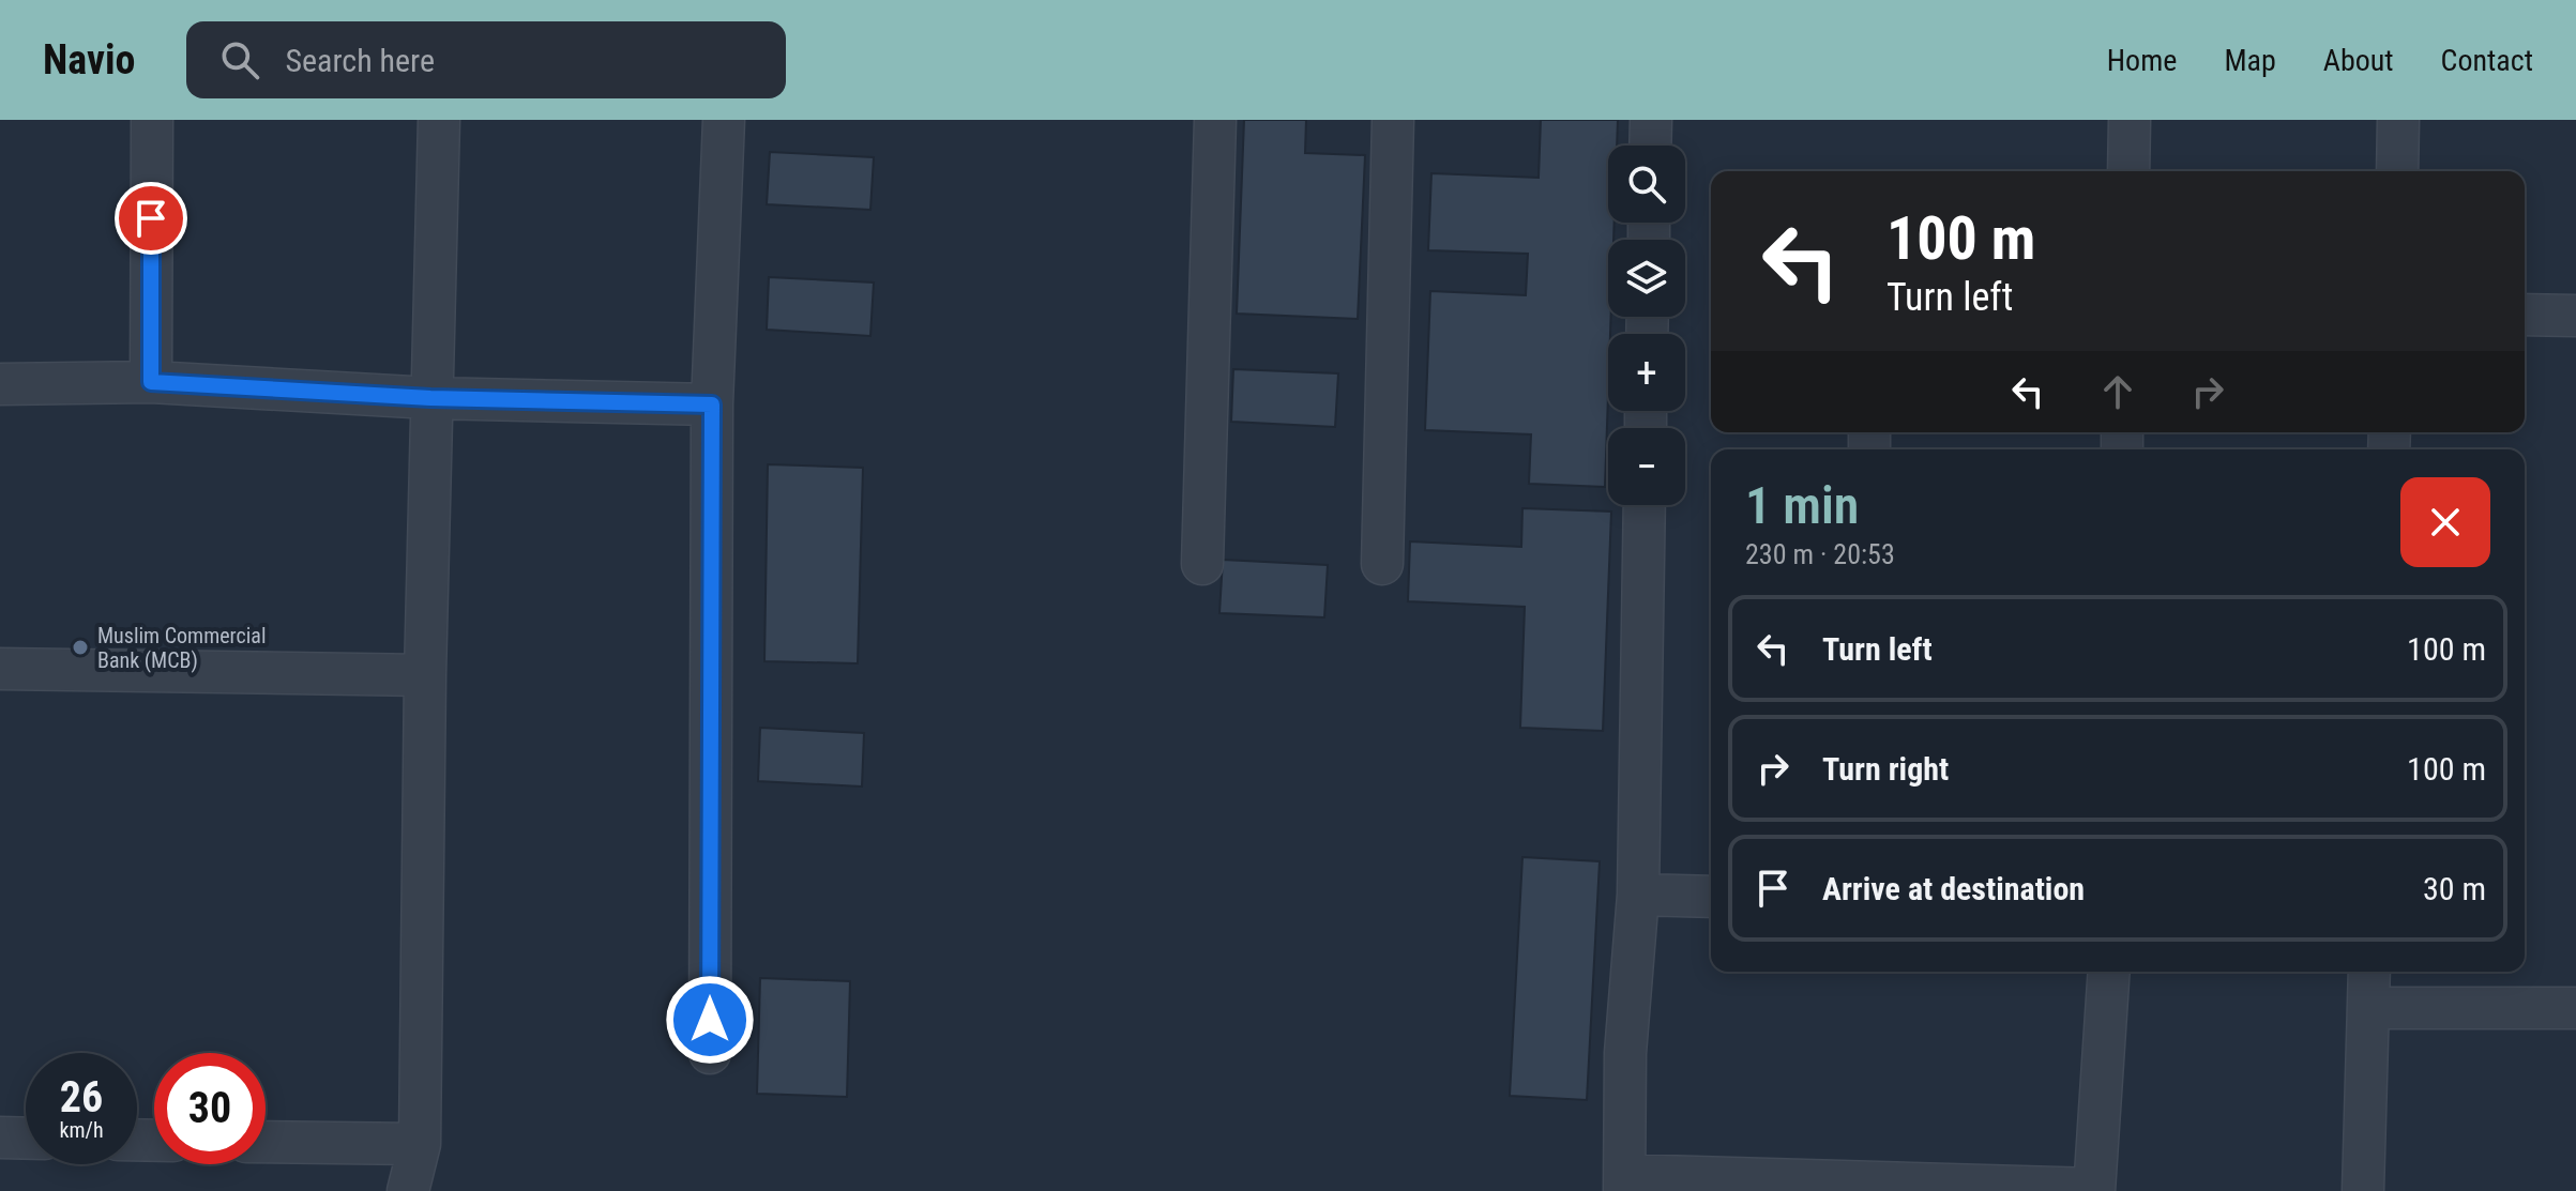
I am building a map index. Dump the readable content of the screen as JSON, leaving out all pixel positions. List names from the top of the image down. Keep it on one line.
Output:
{"places":["Muslim Commercial Bank (MCB)"],"page":{"header":"Navio","search":"Search here","nav":["Home","Map","About","Contact"],"map_buttons":["+","−"],"turn":["100 m","Turn left"],"heading":["1 min","230 m · 20:53"],"list":[{"name":"Turn left","value":"100 m"},{"name":"Turn right","value":"100 m"},{"name":"Arrive at destination","value":"30 m"}],"speed":"26 km/h","limit":"30"}}
